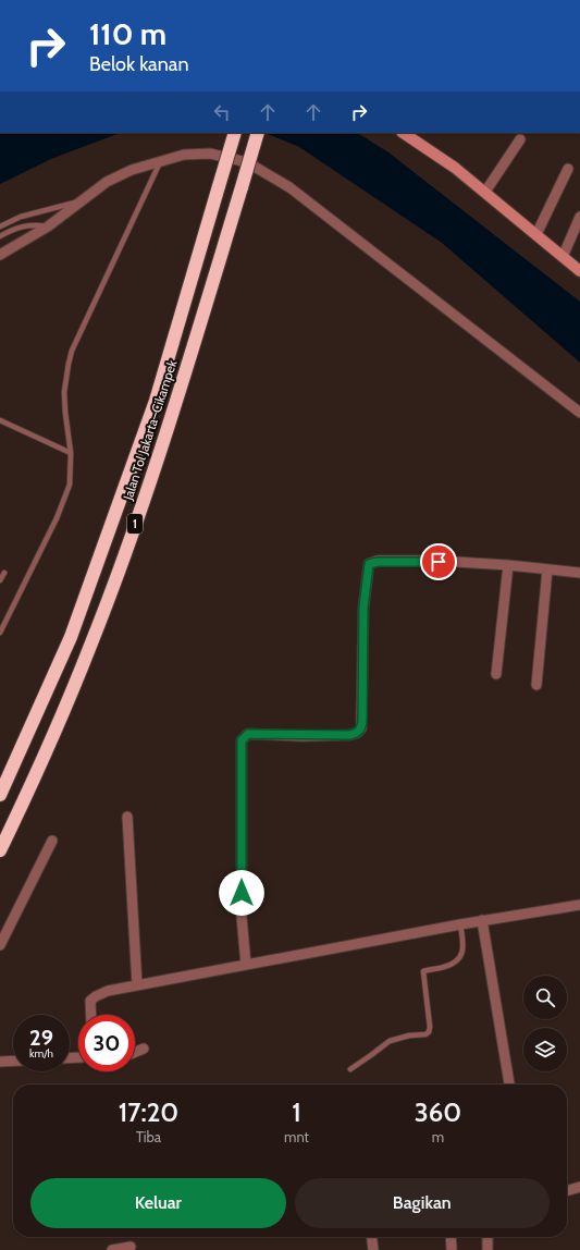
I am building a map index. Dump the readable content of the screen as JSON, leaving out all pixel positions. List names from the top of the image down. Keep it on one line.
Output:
{"streets":{"highway":["Jalan Tol Jakarta–Cikampek","1"]},"page":{"turn":["110 m","Belok kanan"],"speed":"29 km/h","limit":"30","eta":["17:20","Tiba","1","mnt","360","m"],"buttons":["Keluar","Bagikan"]}}
